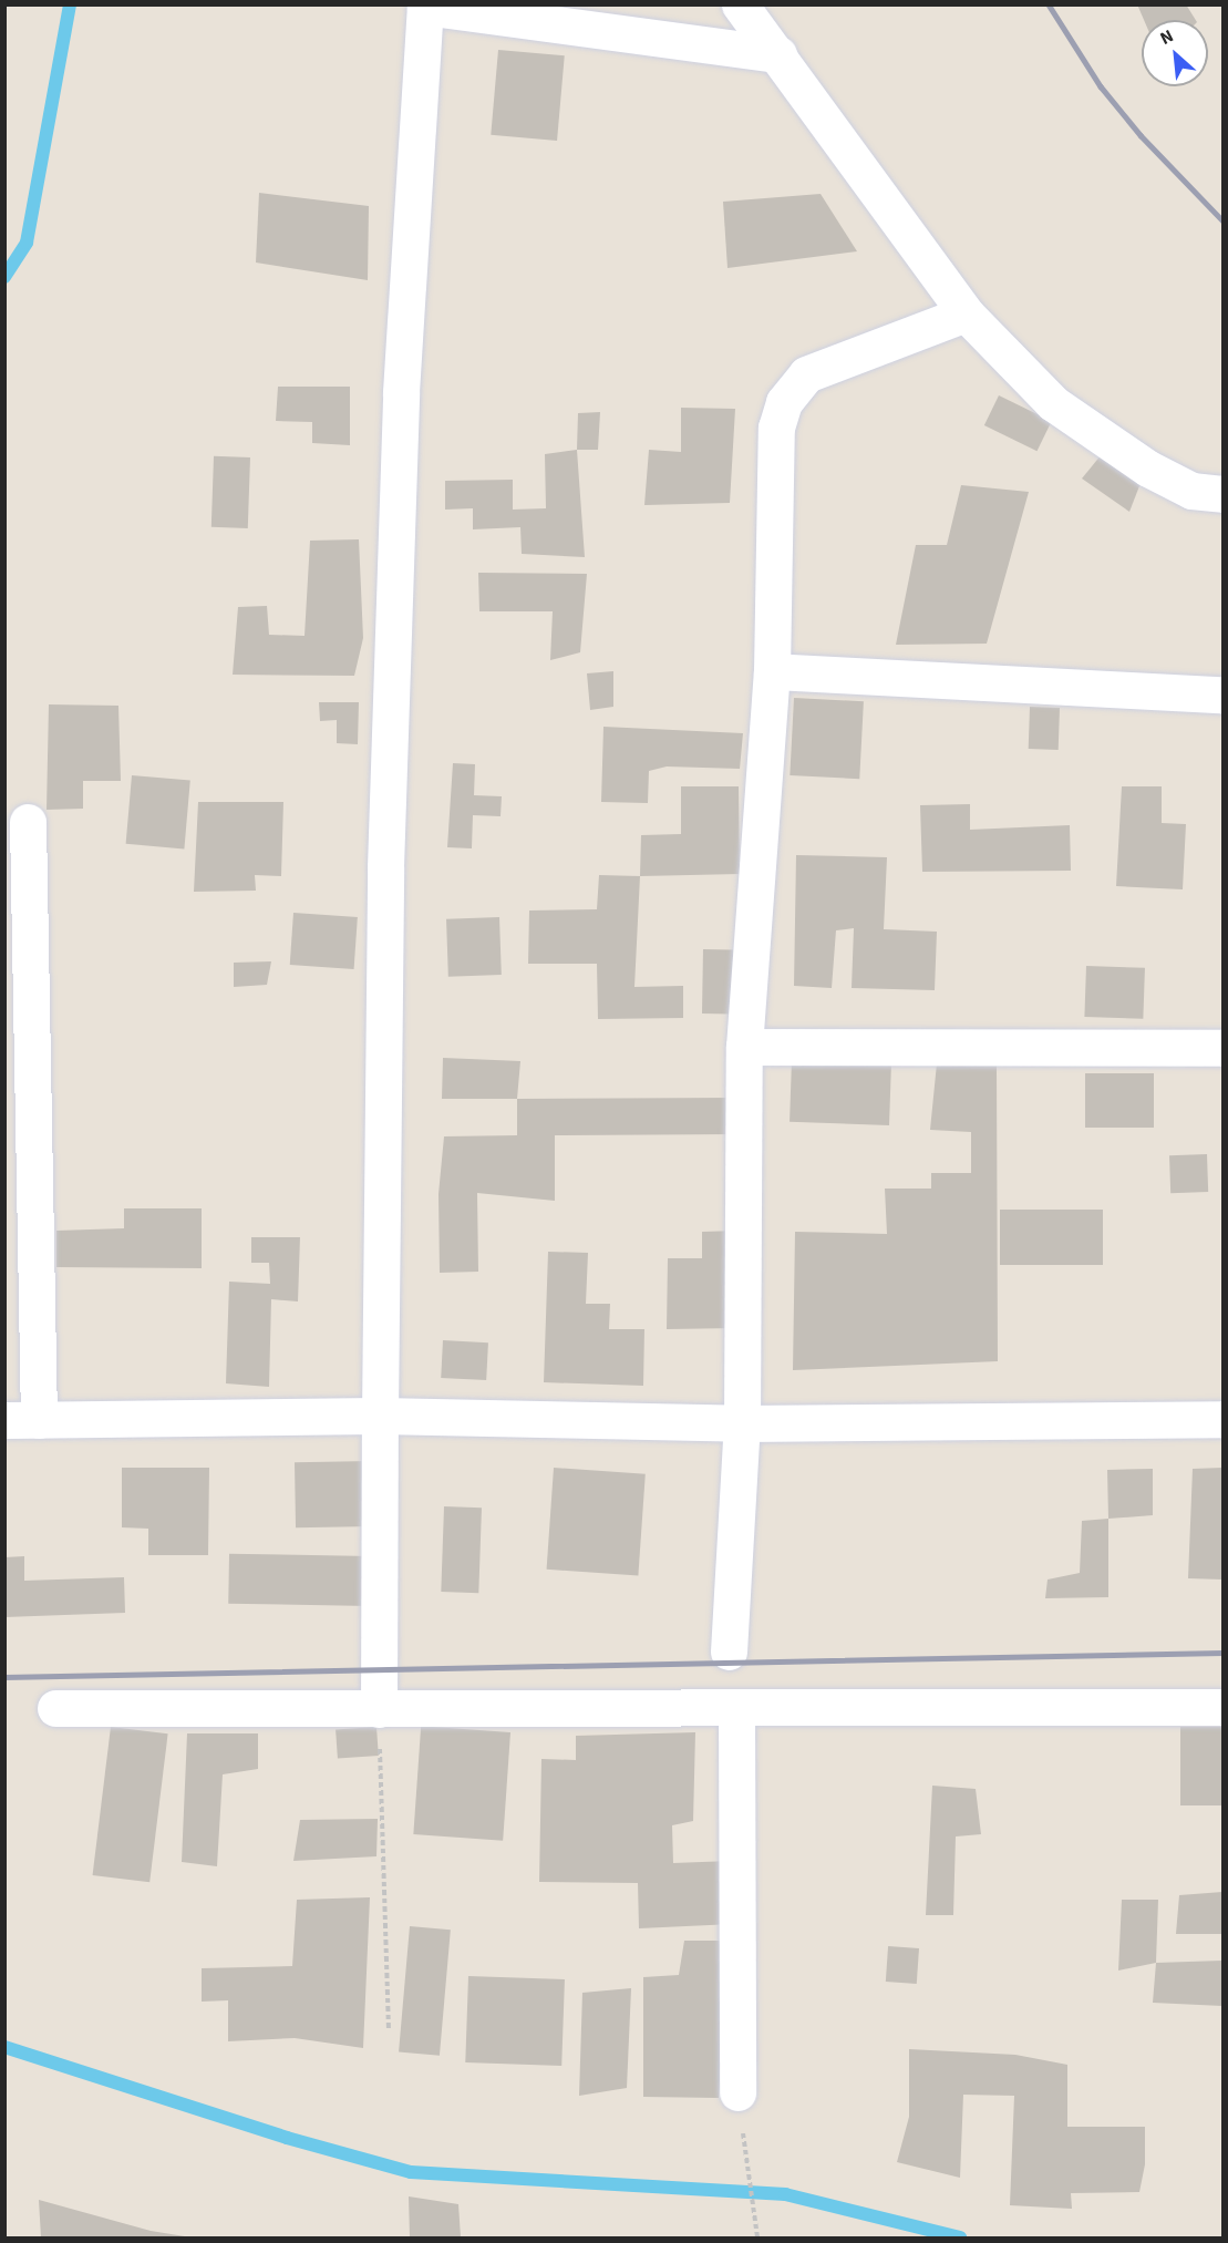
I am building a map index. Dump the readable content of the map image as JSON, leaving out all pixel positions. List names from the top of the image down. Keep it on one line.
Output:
{"north":"top left"}
